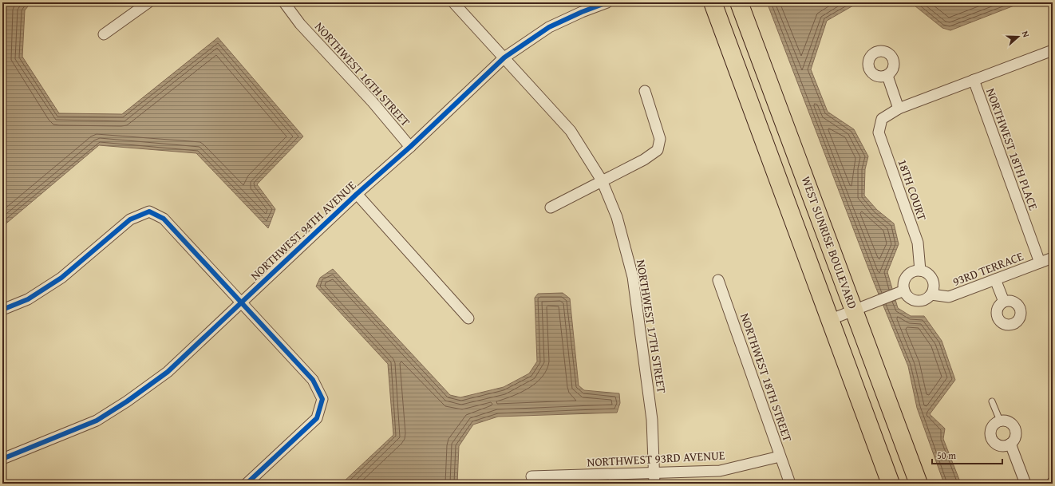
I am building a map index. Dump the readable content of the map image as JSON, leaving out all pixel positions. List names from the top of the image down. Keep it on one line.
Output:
{"streets":{"highway":["WEST SUNRISE BOULEVARD"],"street":["NORTHWEST 16TH STREET","NORTHWEST 18TH PLACE","18TH COURT","NORTHWEST 94TH AVENUE","93RD TERRACE","NORTHWEST 17TH STREET","NORTHWEST 18TH STREET","NORTHWEST 93RD AVENUE"]},"crossings":[["NORTHWEST 16TH STREET","NORTHWEST 94TH AVENUE"],["NORTHWEST 18TH PLACE","93RD TERRACE"],["18TH COURT","93RD TERRACE"],["NORTHWEST 94TH AVENUE","NORTHWEST 17TH STREET"],["NORTHWEST 17TH STREET","NORTHWEST 93RD AVENUE"],["NORTHWEST 18TH STREET","NORTHWEST 93RD AVENUE"]],"scale_bar":"50 m","north":"right"}
